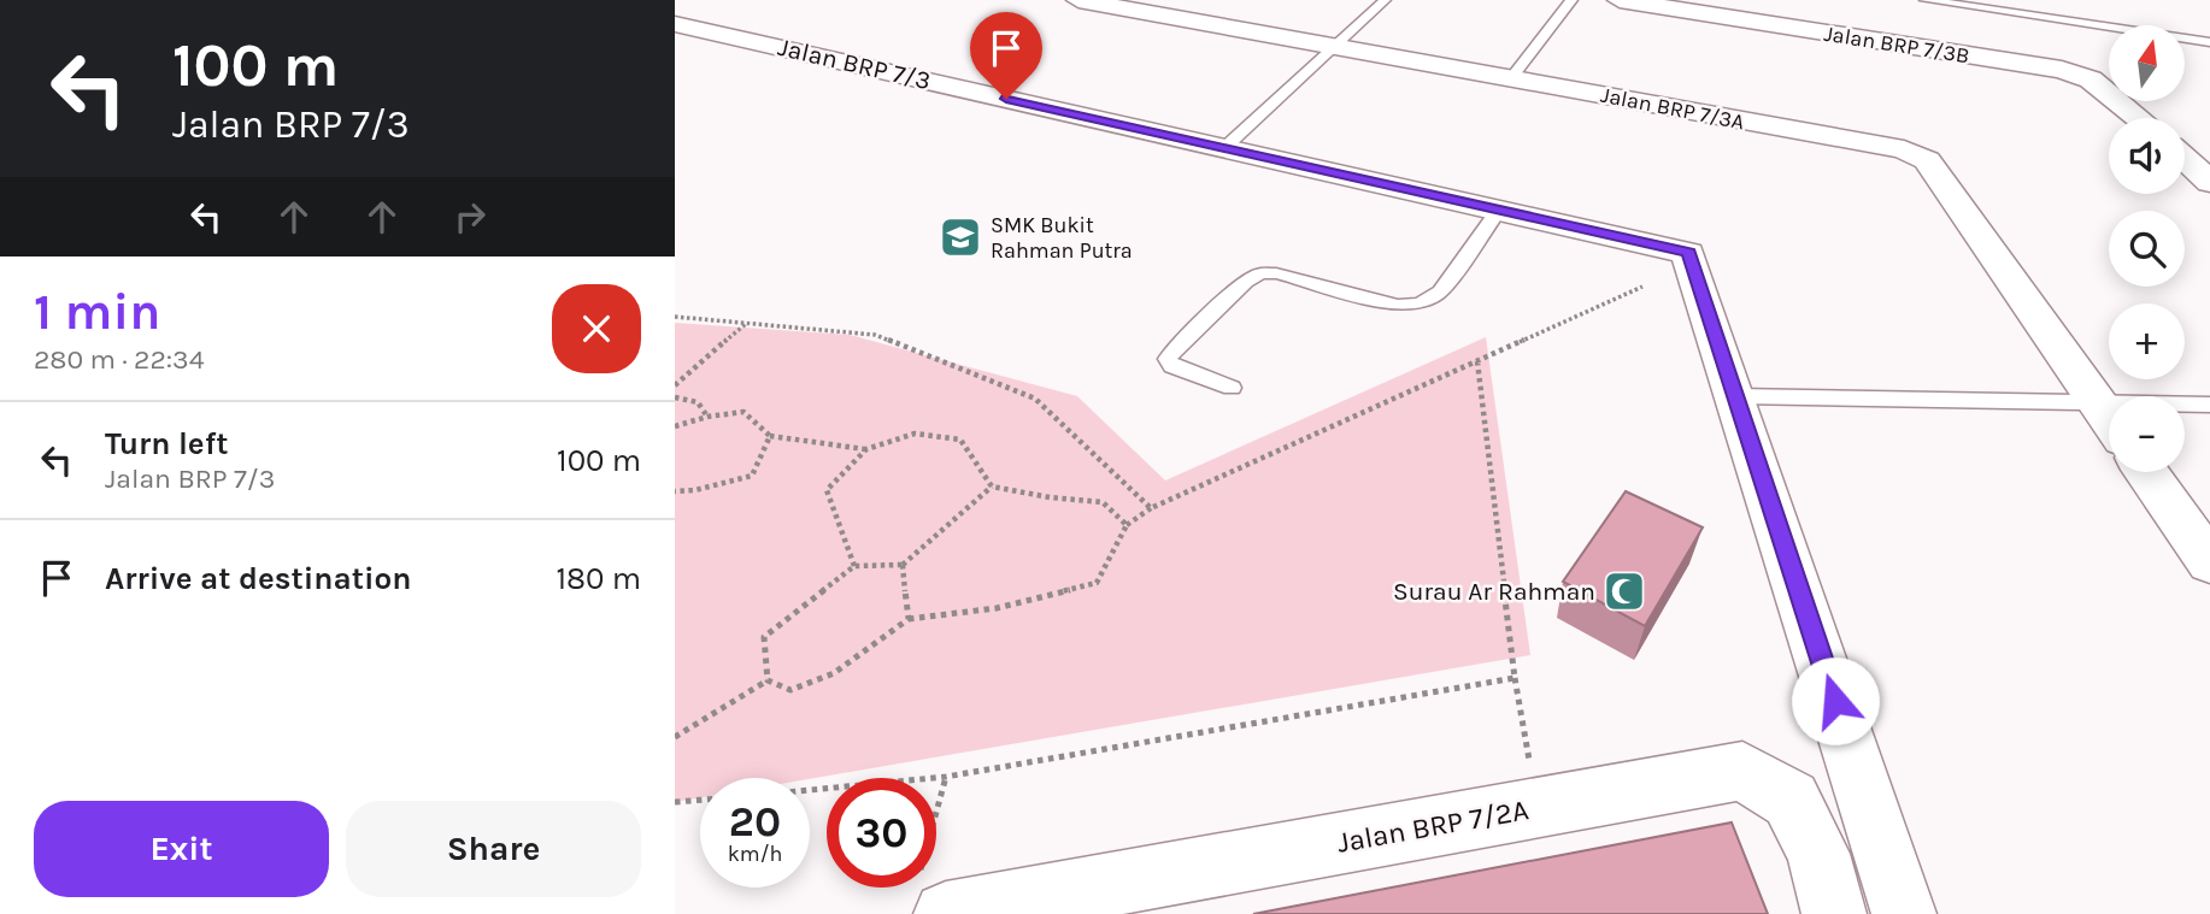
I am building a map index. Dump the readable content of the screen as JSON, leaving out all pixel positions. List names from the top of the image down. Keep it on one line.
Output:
{"streets":{"street":["Jalan BRP 7/3B","Jalan BRP 7/3","Jalan BRP 7/3A","Jalan BRP 7/2A"]},"places":{"school or university":["SMK Bukit Rahman Putra"],"mosque":["Surau Ar Rahman"]},"north":"top","page":{"turn":["100 m","Jalan BRP 7/3"],"map_buttons":["+","−"],"heading":["1 min","280 m · 22:34"],"list":[{"name":"Turn left","note":"Jalan BRP 7/3","value":"100 m"},{"name":"Arrive at destination","value":"180 m"}],"speed":"20 km/h","limit":"30","buttons":["Exit","Share"]}}
